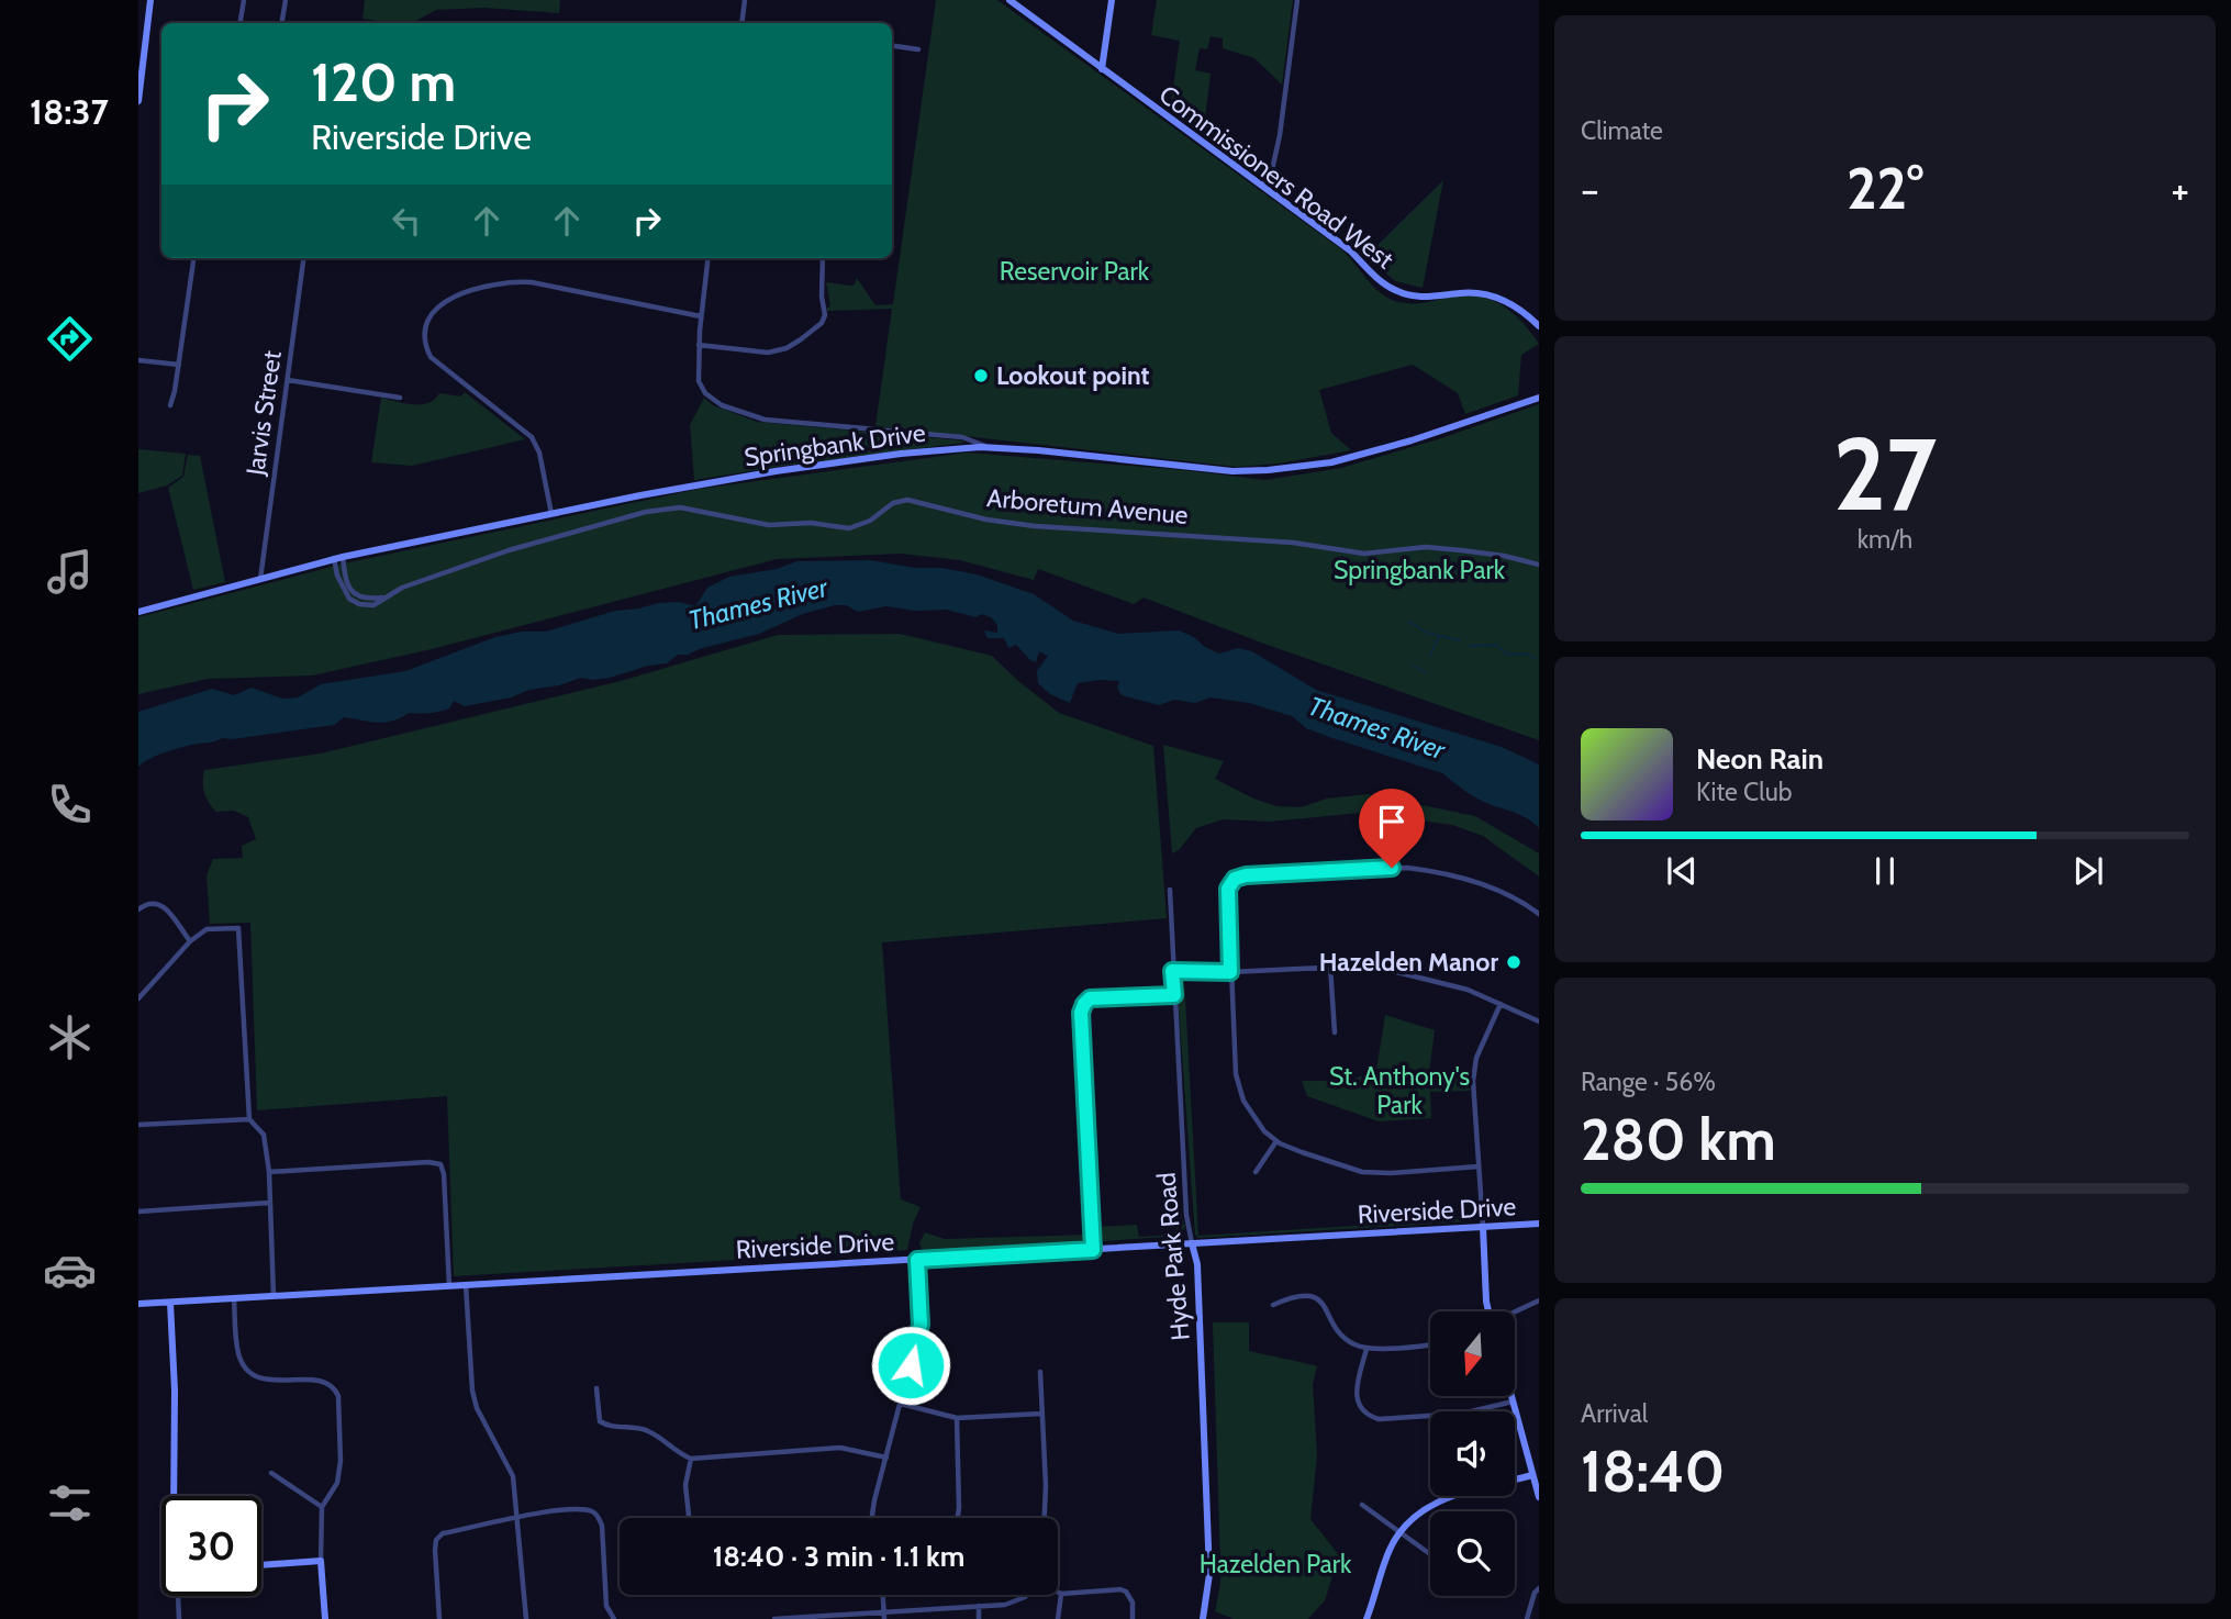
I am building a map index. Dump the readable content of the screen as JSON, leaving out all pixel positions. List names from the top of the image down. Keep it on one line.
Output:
{"streets":{"main road":["Commissioners Road West","Springbank Drive","Riverside Drive","Hyde Park Road"],"street":["Jarvis Street","Arboretum Avenue"]},"crossings":[["Jarvis Street","Springbank Drive"],["Riverside Drive","Hyde Park Road"]],"water":["Thames River"],"parks":["Reservoir Park","Springbank Park","St. Anthony's Park","Hazelden Park"],"places":["Lookout point","Hazelden Manor"],"north":"bottom","page":{"tabs":"18:37","tile":["Climate",["27","km/h"],["Range · 56%","280 km"],["Arrival","18:40"]],"turn":["120 m","Riverside Drive"],"heat":["−","22°","+"],"song":["Neon Rain","Kite Club"],"limit":"30","trip":"18:40 · 3 min · 1.1 km"}}
